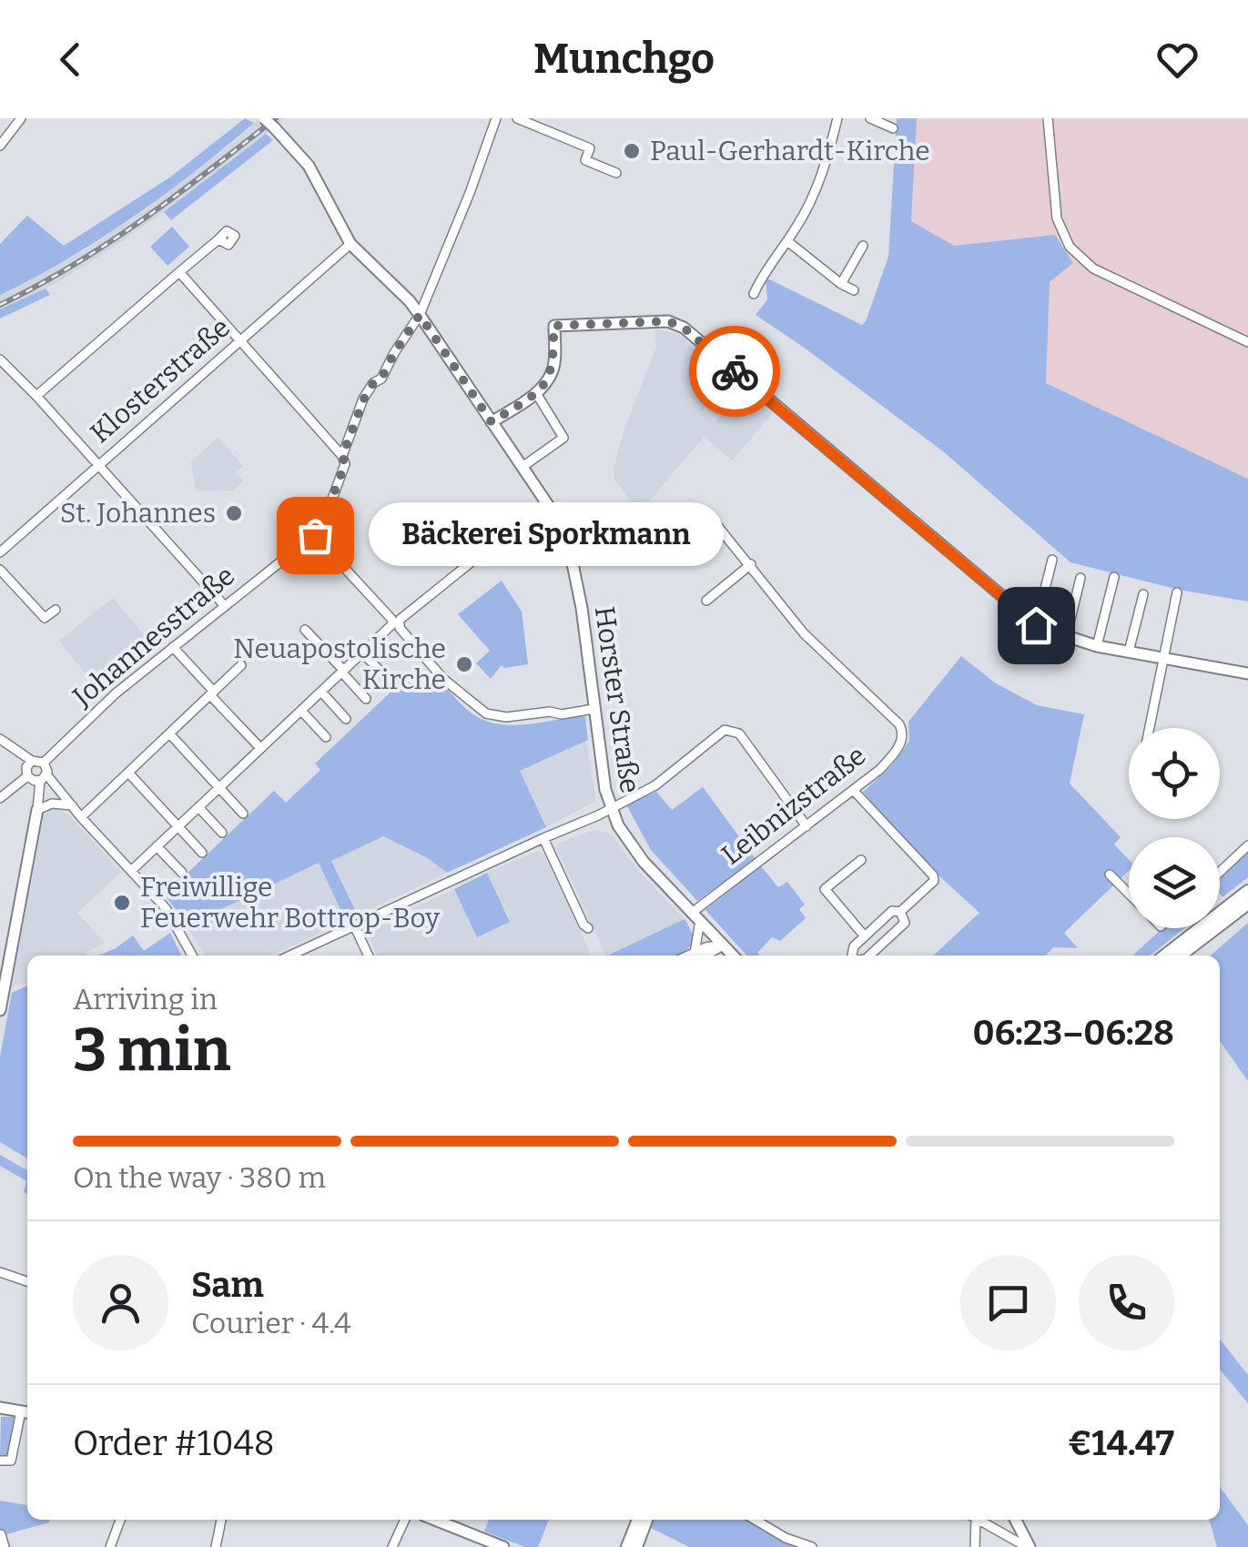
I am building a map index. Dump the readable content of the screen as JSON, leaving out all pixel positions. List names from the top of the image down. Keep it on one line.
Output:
{"streets":{"street":["Klosterstraße","Johannesstraße","Horster Straße","Leibnizstraße"]},"crossings":[["Klosterstraße","Horster Straße"],["Johannesstraße","Horster Straße"],["Horster Straße","Leibnizstraße"]],"places":["Paul-Gerhardt-Kirche","St. Johannes","Bäckerei Sporkmann","Neuapostolische Kirche","Freiwillige Feuerwehr Bottrop-Boy"],"page":{"header":"Munchgo","bubble":"Bäckerei Sporkmann","heading":["3 min","Arriving in","06:23–06:28"],"panel":["Sam","Courier · 4.4","Order #1048","€14.47"],"bar":"On the way · 380 m"}}
